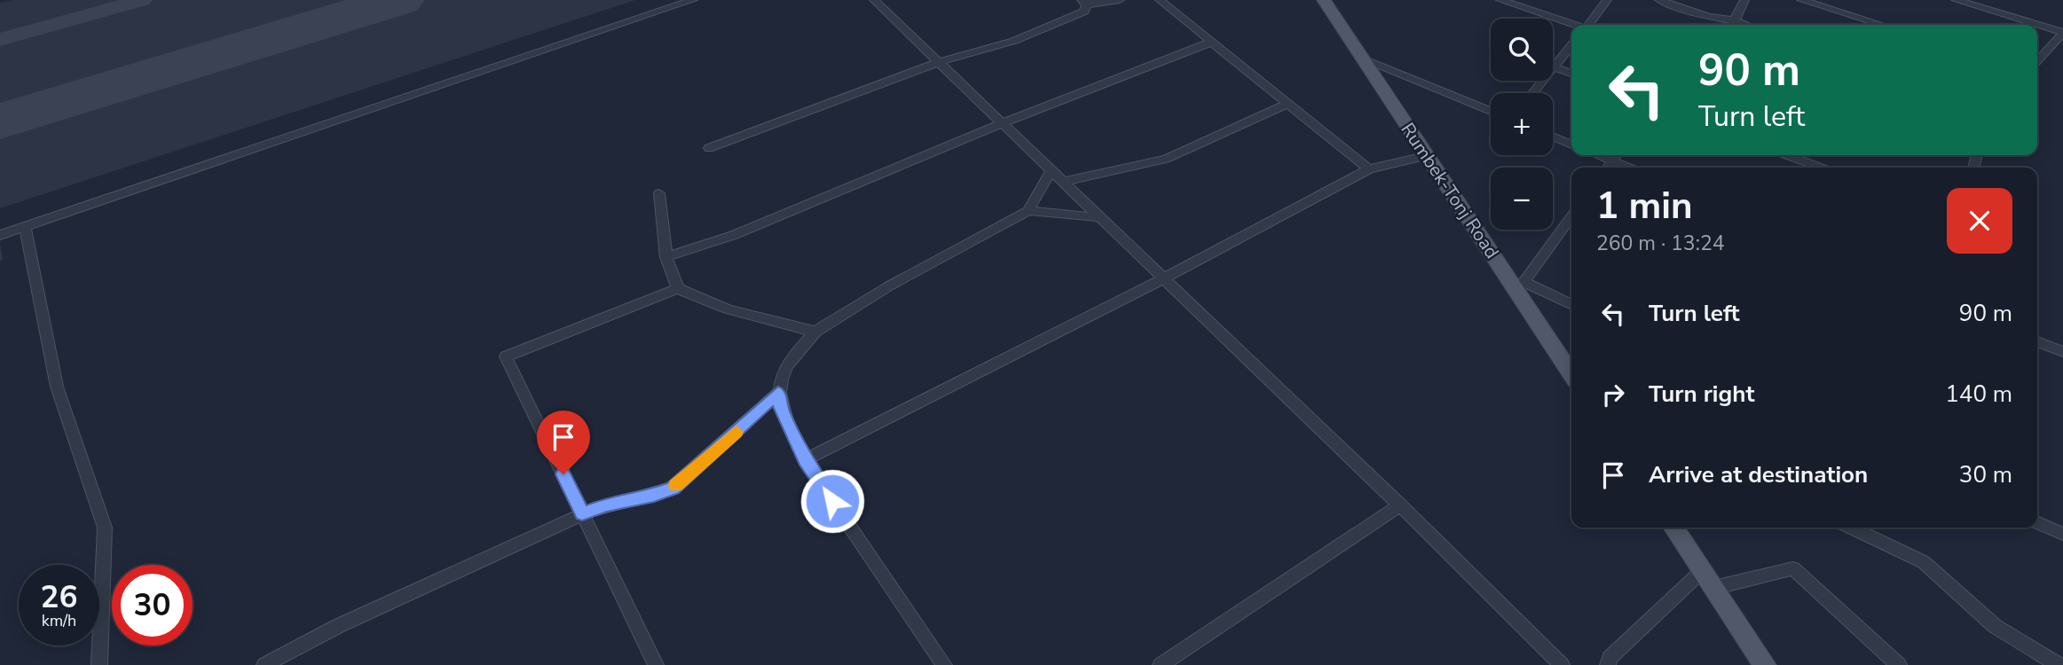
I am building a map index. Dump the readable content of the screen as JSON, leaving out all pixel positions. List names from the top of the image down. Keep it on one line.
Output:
{"streets":{"main road":["Rumbek-Tonj Road"]},"page":{"map_buttons":["+","−"],"turn":["90 m","Turn left"],"heading":["1 min","260 m · 13:24"],"list":[{"name":"Turn left","value":"90 m"},{"name":"Turn right","value":"140 m"},{"name":"Arrive at destination","value":"30 m"}],"speed":"26 km/h","limit":"30"}}
